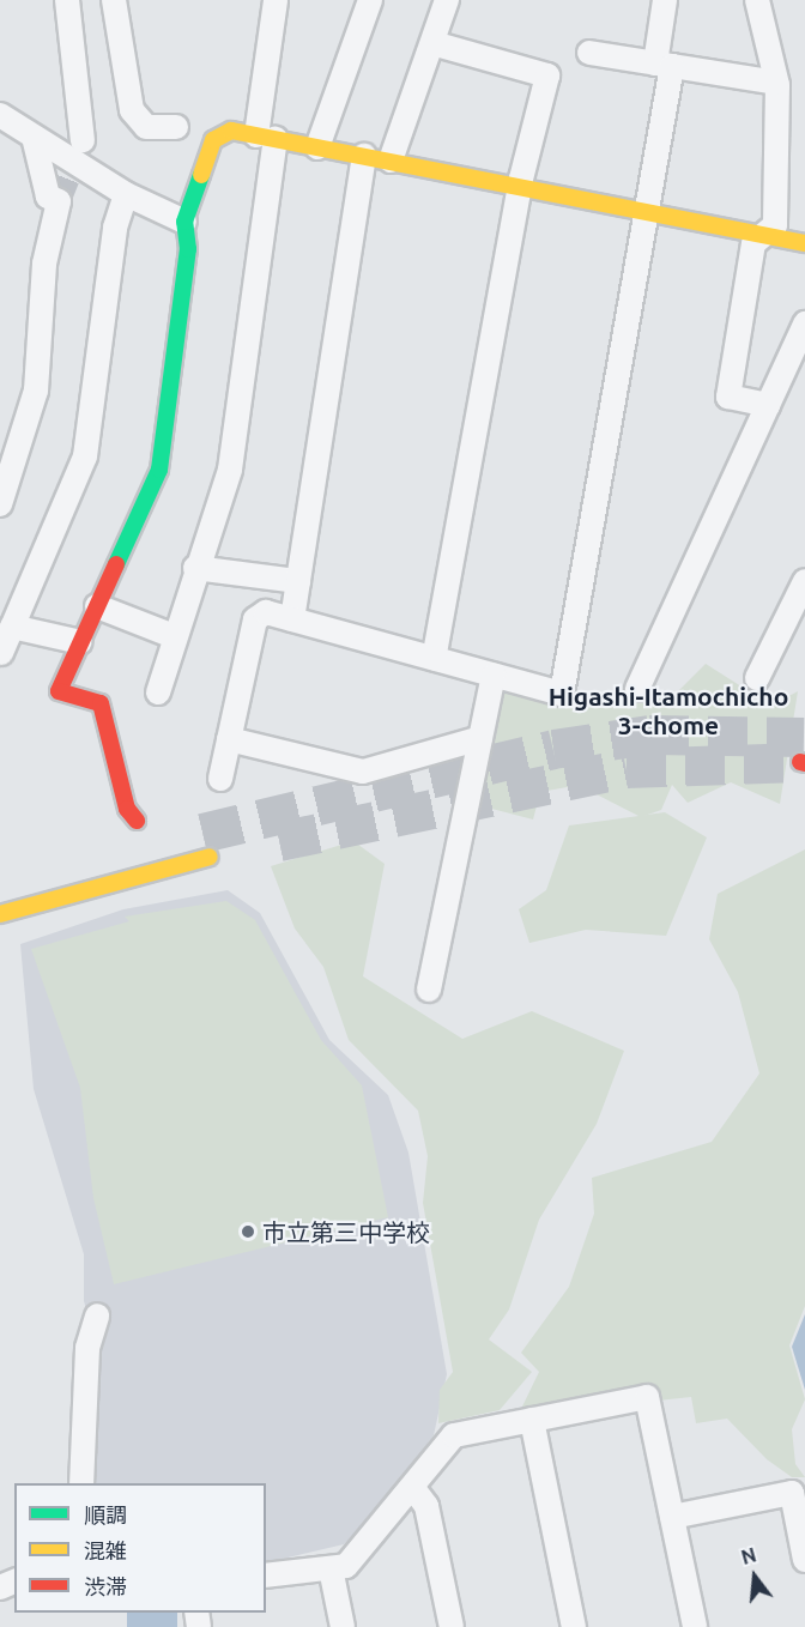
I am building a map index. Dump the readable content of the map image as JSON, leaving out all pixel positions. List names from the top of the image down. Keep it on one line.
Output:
{"districts":["Higashi-Itamochicho 3-chome"],"places":["市立第三中学校"],"legend":["順調","混雑","渋滞"],"north":"top"}
